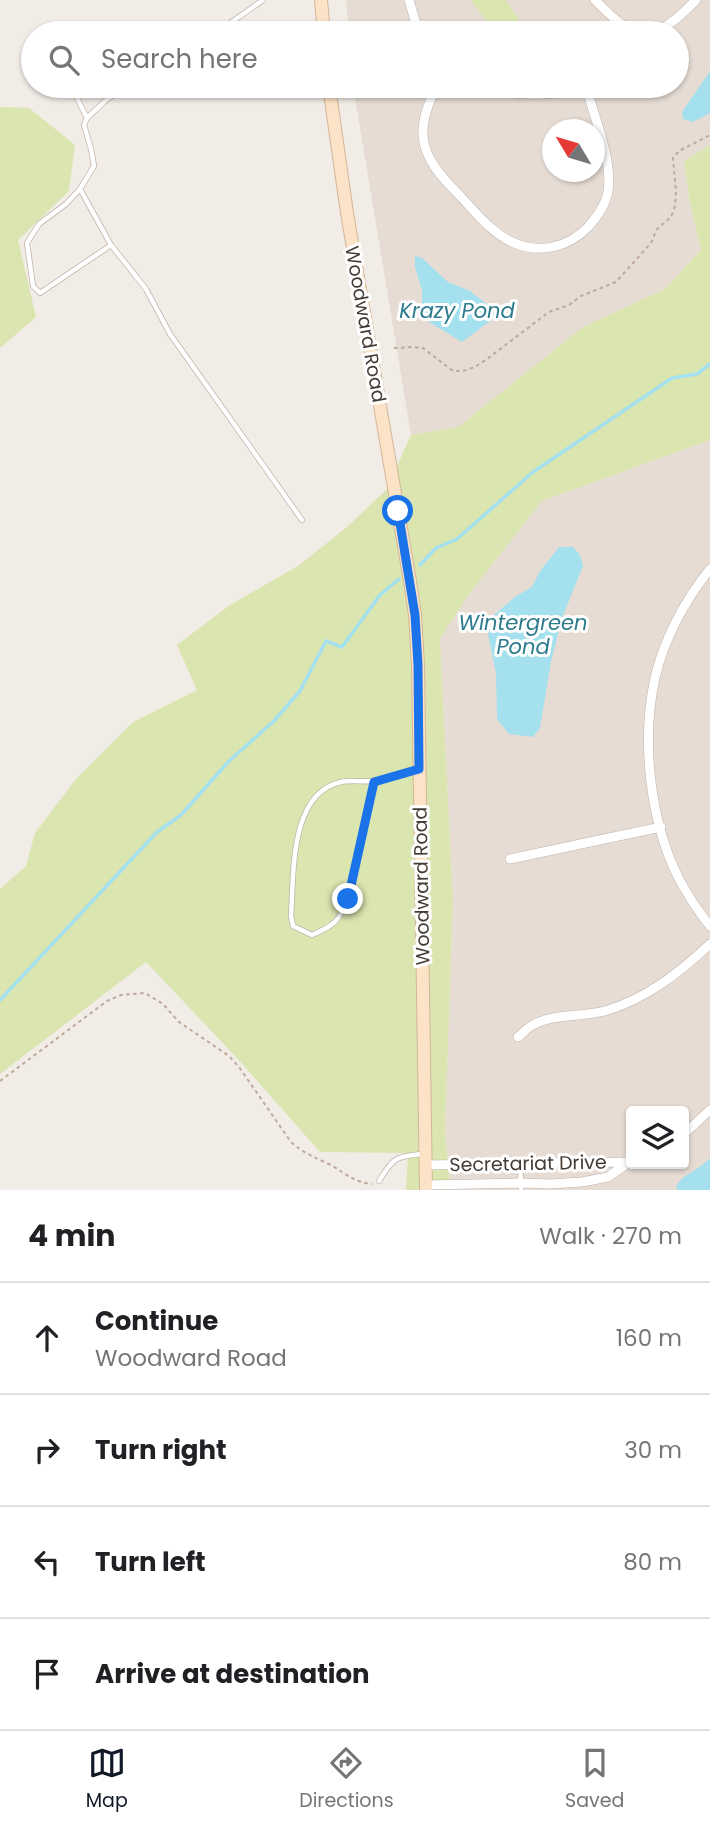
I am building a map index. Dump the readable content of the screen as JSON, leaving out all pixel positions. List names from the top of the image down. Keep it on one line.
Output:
{"streets":{"street":["Woodward Road","Secretariat Drive"]},"crossings":[["Woodward Road","Secretariat Drive"]],"water":["Krazy Pond","Wintergreen Pond"],"north":"top left","page":{"search":"Search here","heading":["4 min","Walk · 270 m"],"list":[["Continue","Woodward Road","160 m"],["Turn right","30 m"],["Turn left","80 m"],"Arrive at destination"],"nav":["Map","Directions","Saved"]}}
